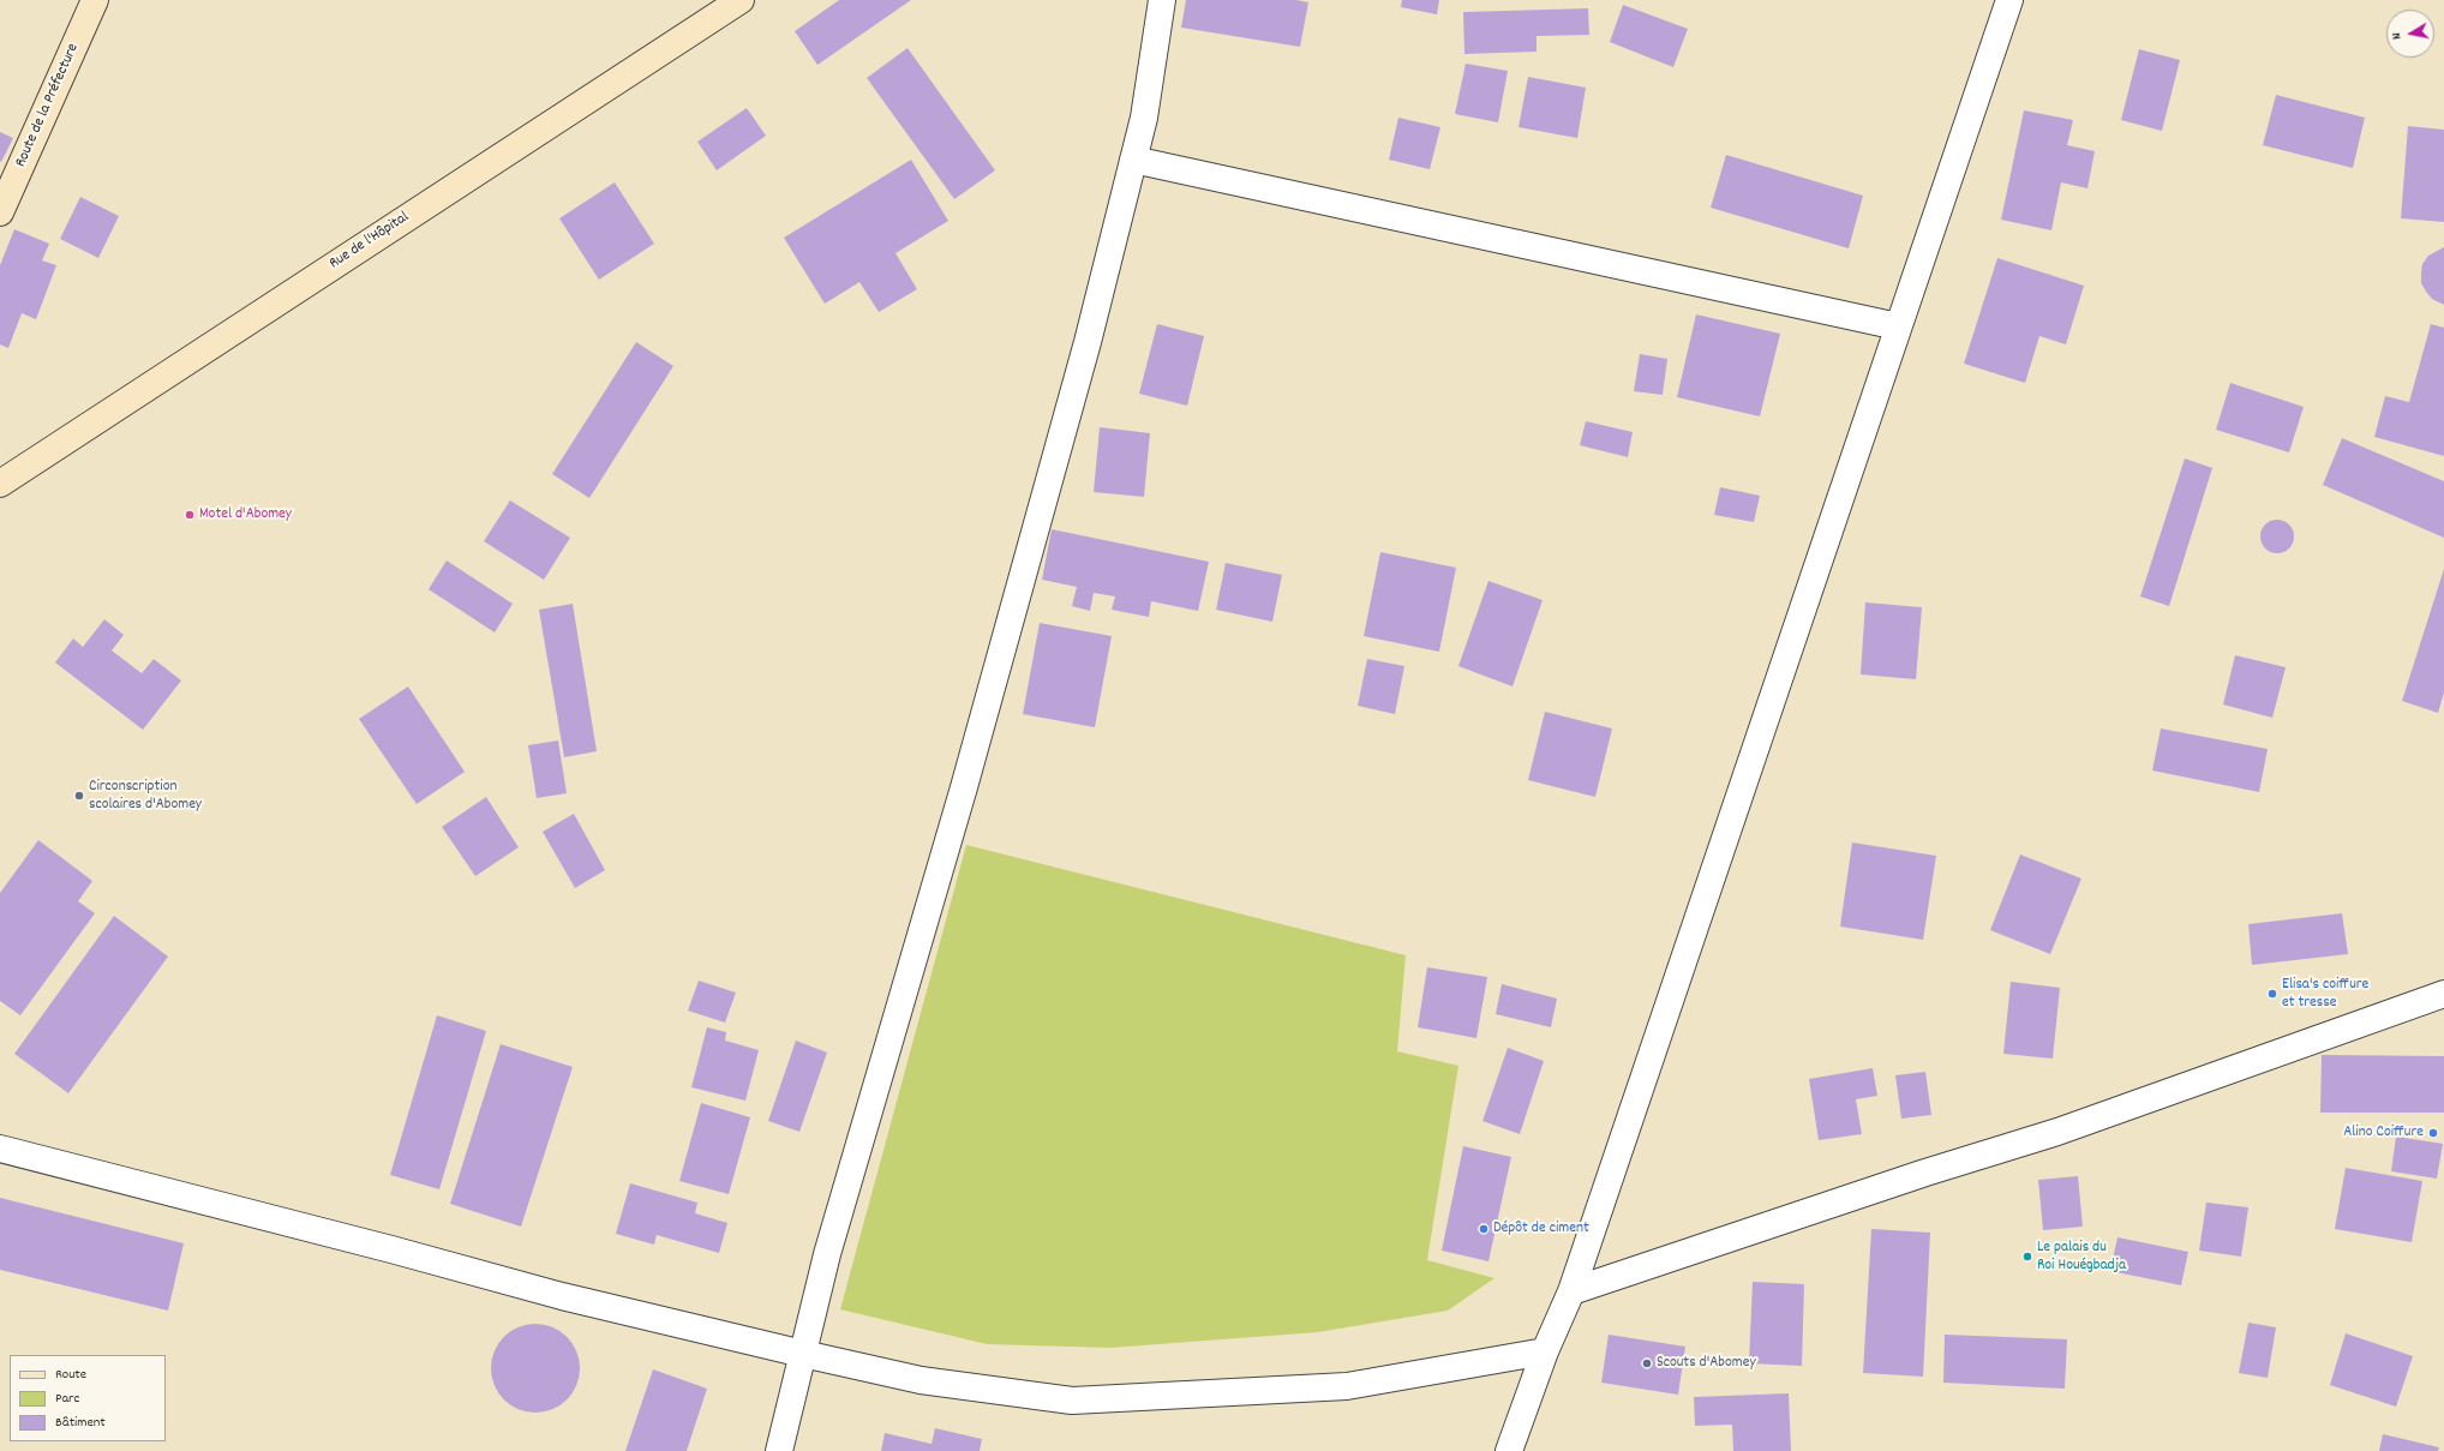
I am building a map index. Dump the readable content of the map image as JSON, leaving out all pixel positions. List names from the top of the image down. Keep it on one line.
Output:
{"streets":{"street":["Route de la Préfecture","Rue de l'Hôpital"]},"places":["Motel d'Abomey","Circonscription scolaires d'Abomey","Elisa's coiffure et tresse","Alino Coiffure","Dépôt de ciment","Le palais du Roi Houégbadja","Scouts d'Abomey"],"legend":["Route","Parc","Bâtiment"],"north":"left"}
